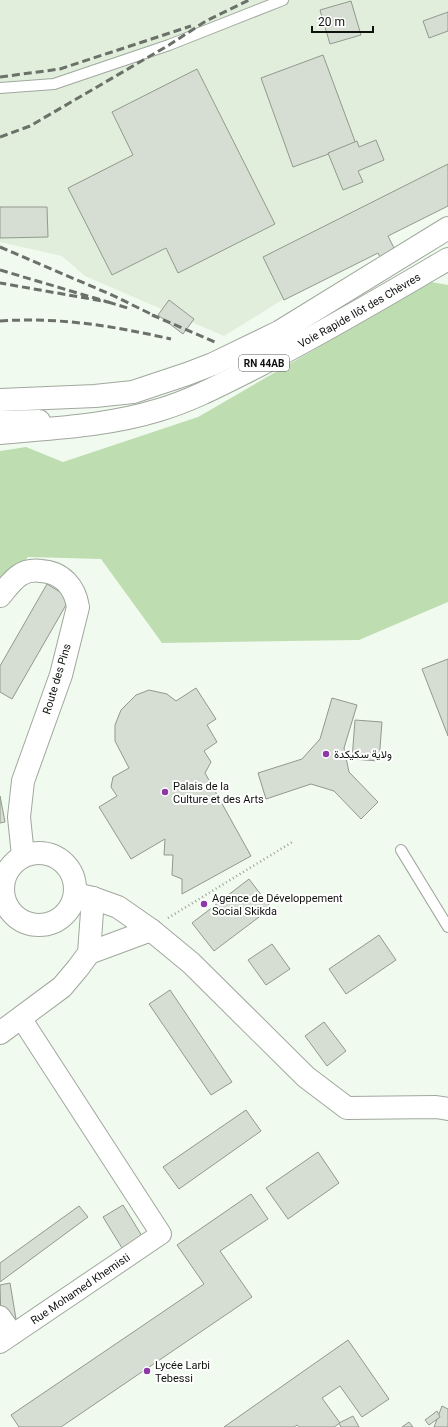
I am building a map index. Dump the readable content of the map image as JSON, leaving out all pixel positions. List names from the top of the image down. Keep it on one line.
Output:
{"streets":{"main road":["Voie Rapide Ilôt des Chèvres","RN 44AB","Route des Pins"],"street":["Rue Mohamed Khemisti"]},"places":["ولاية سكيكدة","Palais de la Culture et des Arts","Agence de Développement Social Skikda","Lycée Larbi Tebessi"],"scale_bar":"20 m"}
